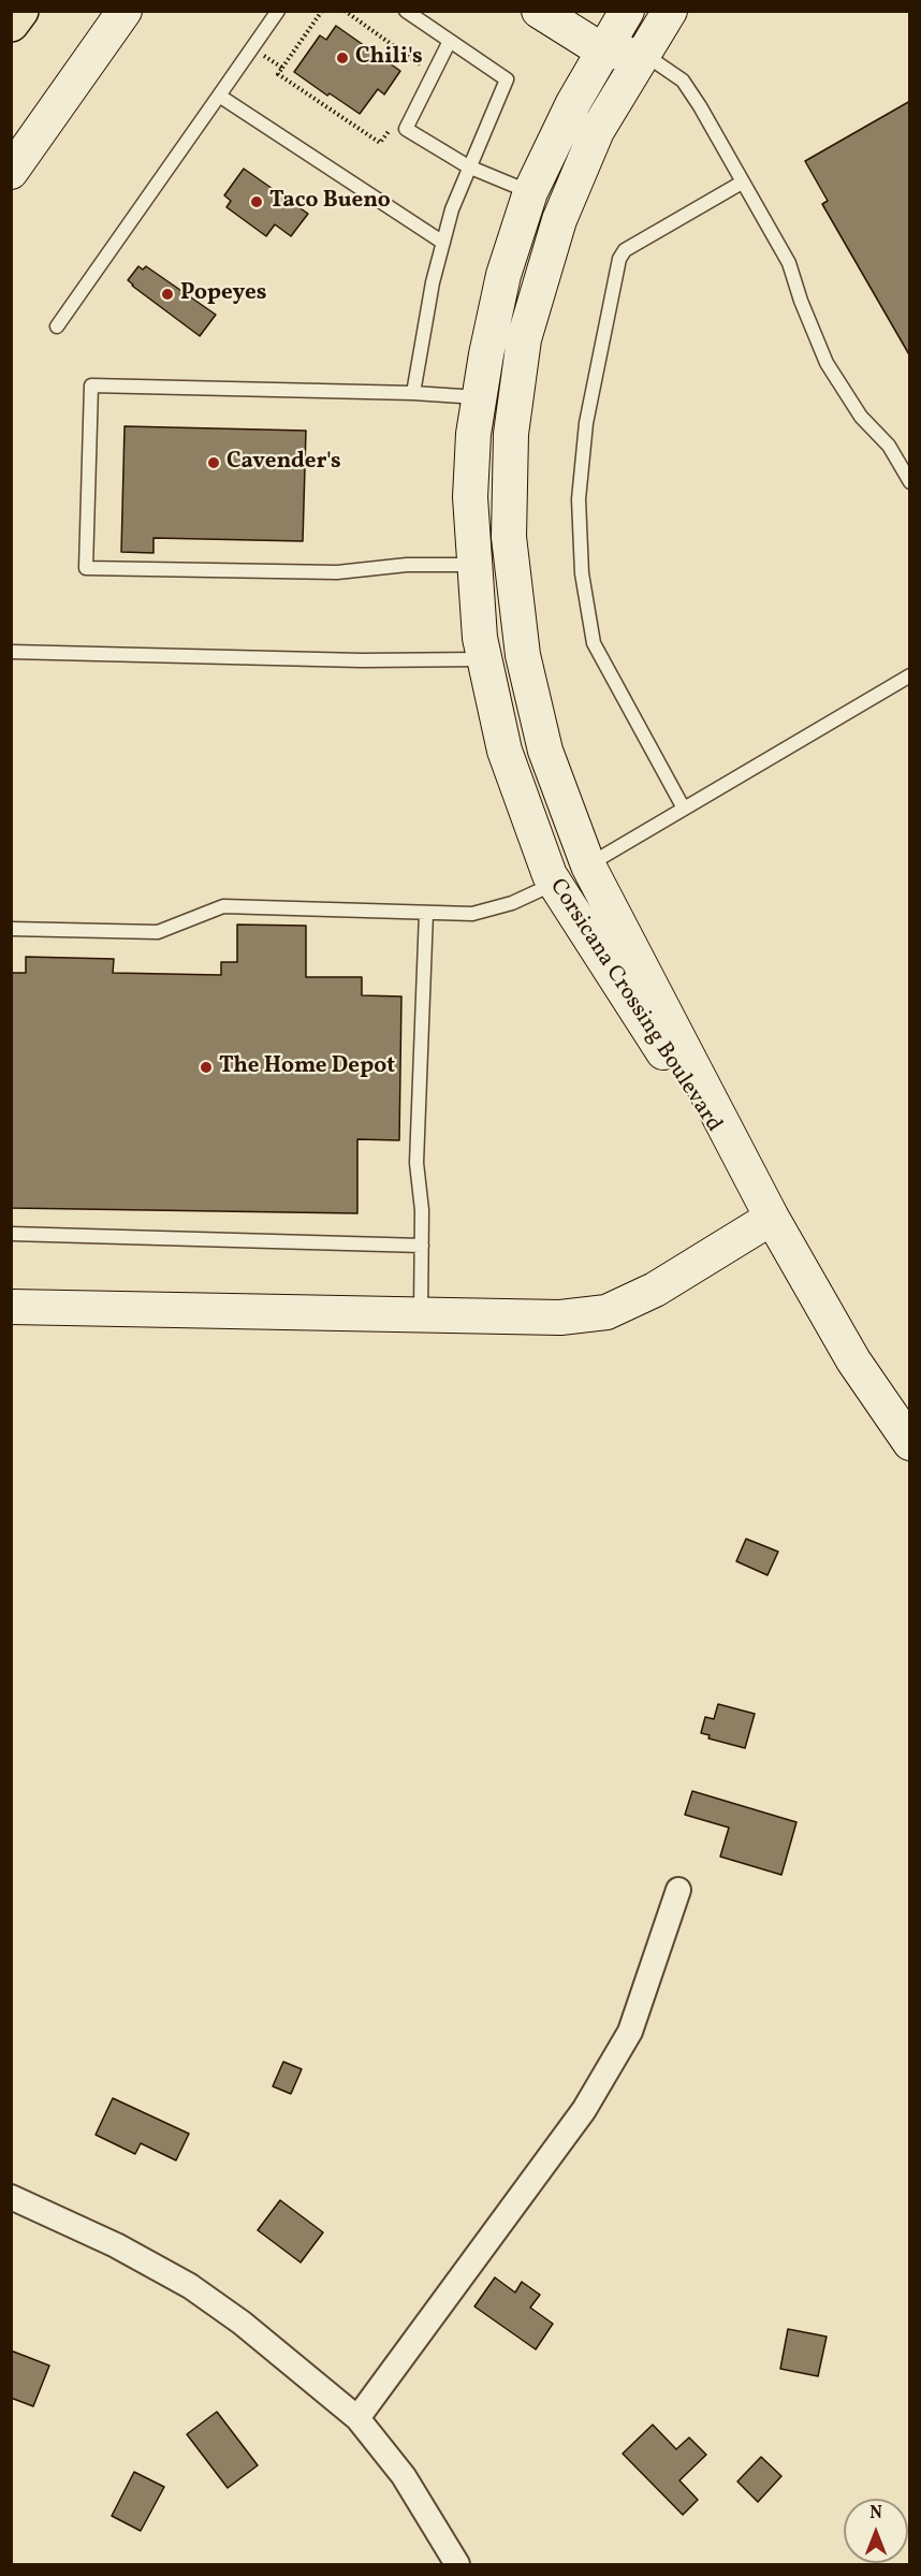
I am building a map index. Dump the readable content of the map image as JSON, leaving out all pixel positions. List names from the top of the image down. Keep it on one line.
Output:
{"streets":{"street":["Corsicana Crossing Boulevard"]},"places":["Chili's","Taco Bueno","Popeyes","Cavender's","The Home Depot"],"north":"top"}
